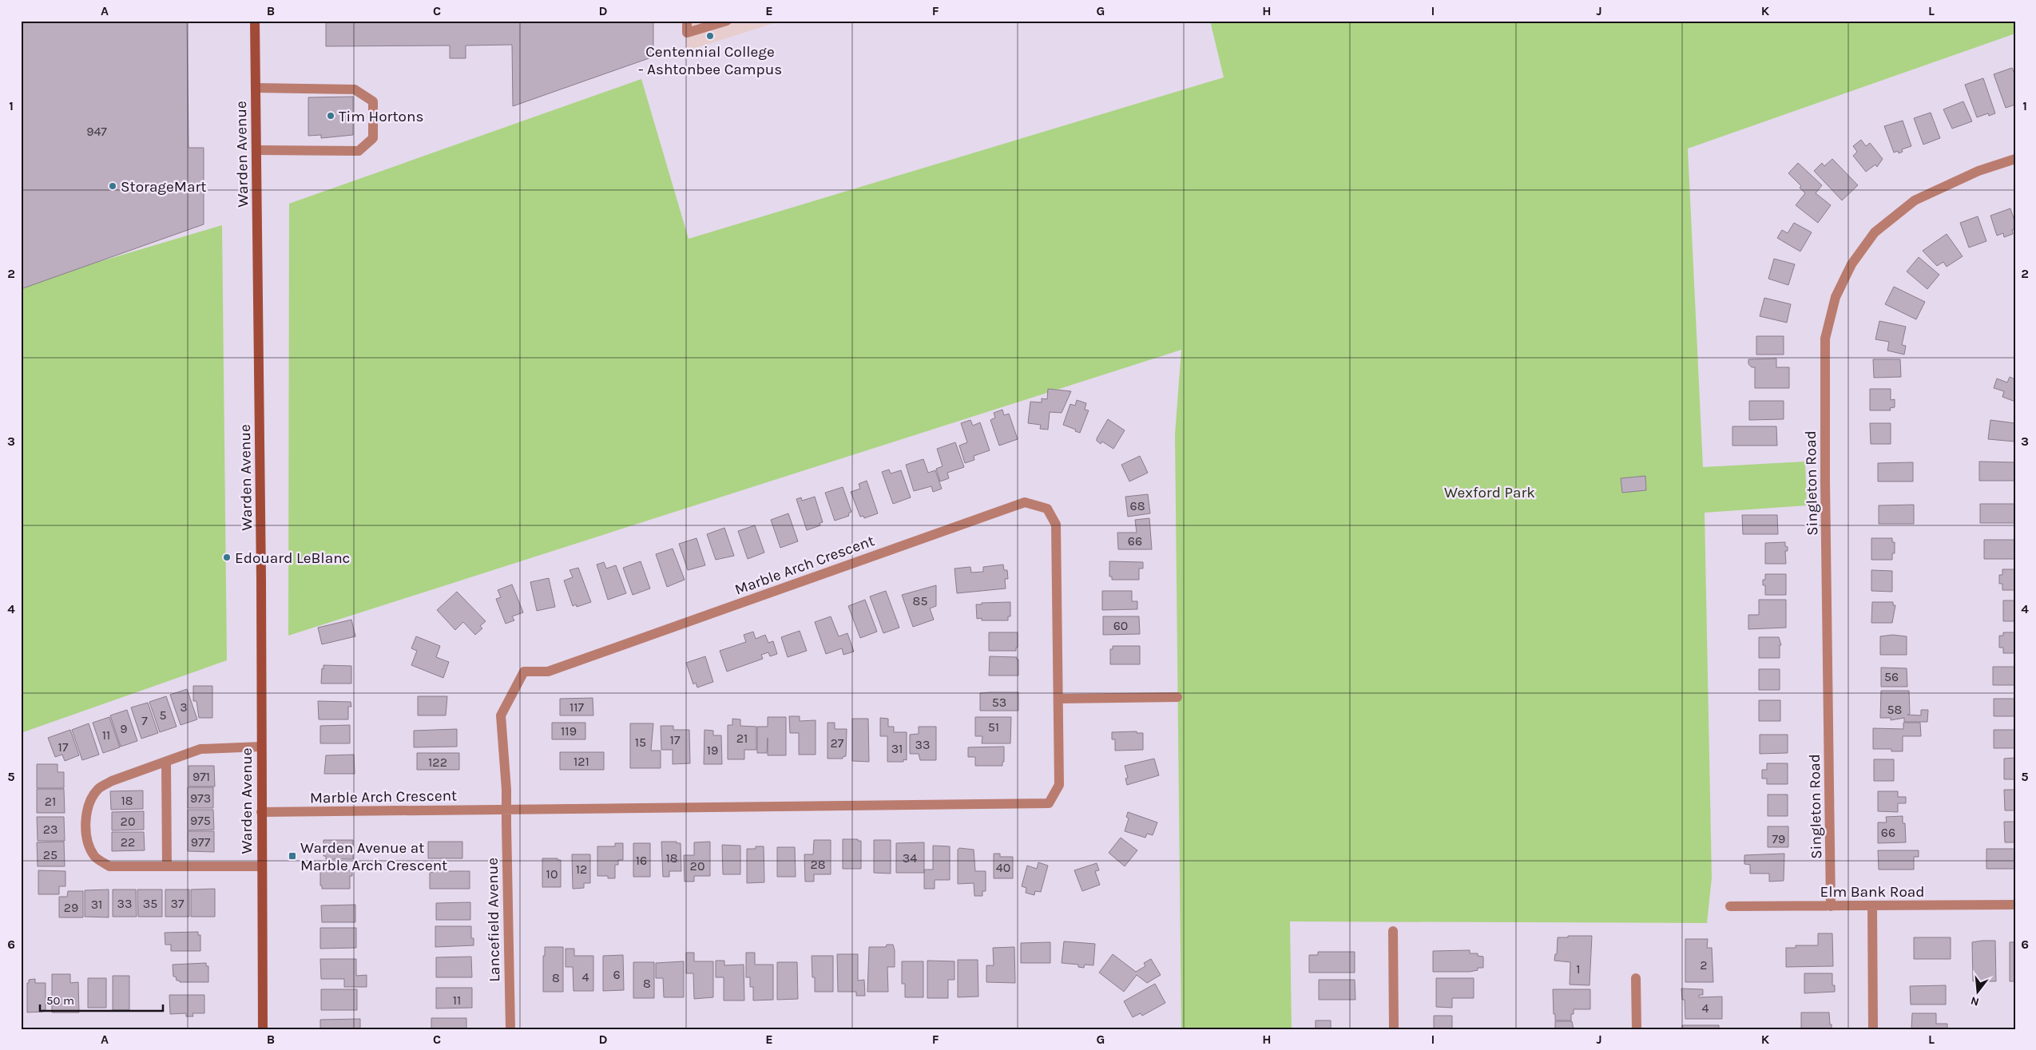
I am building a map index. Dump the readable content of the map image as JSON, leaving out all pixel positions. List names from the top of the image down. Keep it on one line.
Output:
{"streets":{"main road":["Warden Avenue"],"street":["Singleton Road","Marble Arch Crescent","Elm Bank Road","Lancefield Avenue"]},"crossings":[["Warden Avenue","Marble Arch Crescent"],["Singleton Road","Elm Bank Road"],["Marble Arch Crescent","Lancefield Avenue"]],"parks":["Wexford Park"],"places":{"other":["Centennial College - Ashtonbee Campus","Tim Hortons","StorageMart","Edouard LeBlanc"],"transit":["Warden Avenue at Marble Arch Crescent"]},"house_numbers":["947","68","66","85","60","56","53","3","117","58","5","7","51","9","119","11","21","17","15","27","33","17","31","19","121","122","971","973","18","21","975","20","23","66","79","22","977","25","18","34","16","28","20","40","12","10","33","35","37","31","29","2","1","6","4","8","8","11","4"],"scale_bar":"50 m","north":"bottom","grid":{"columns":["A","B","C","D","E","F","G","H","I","J","K","L"],"rows":["1","2","3","4","5","6"]}}
